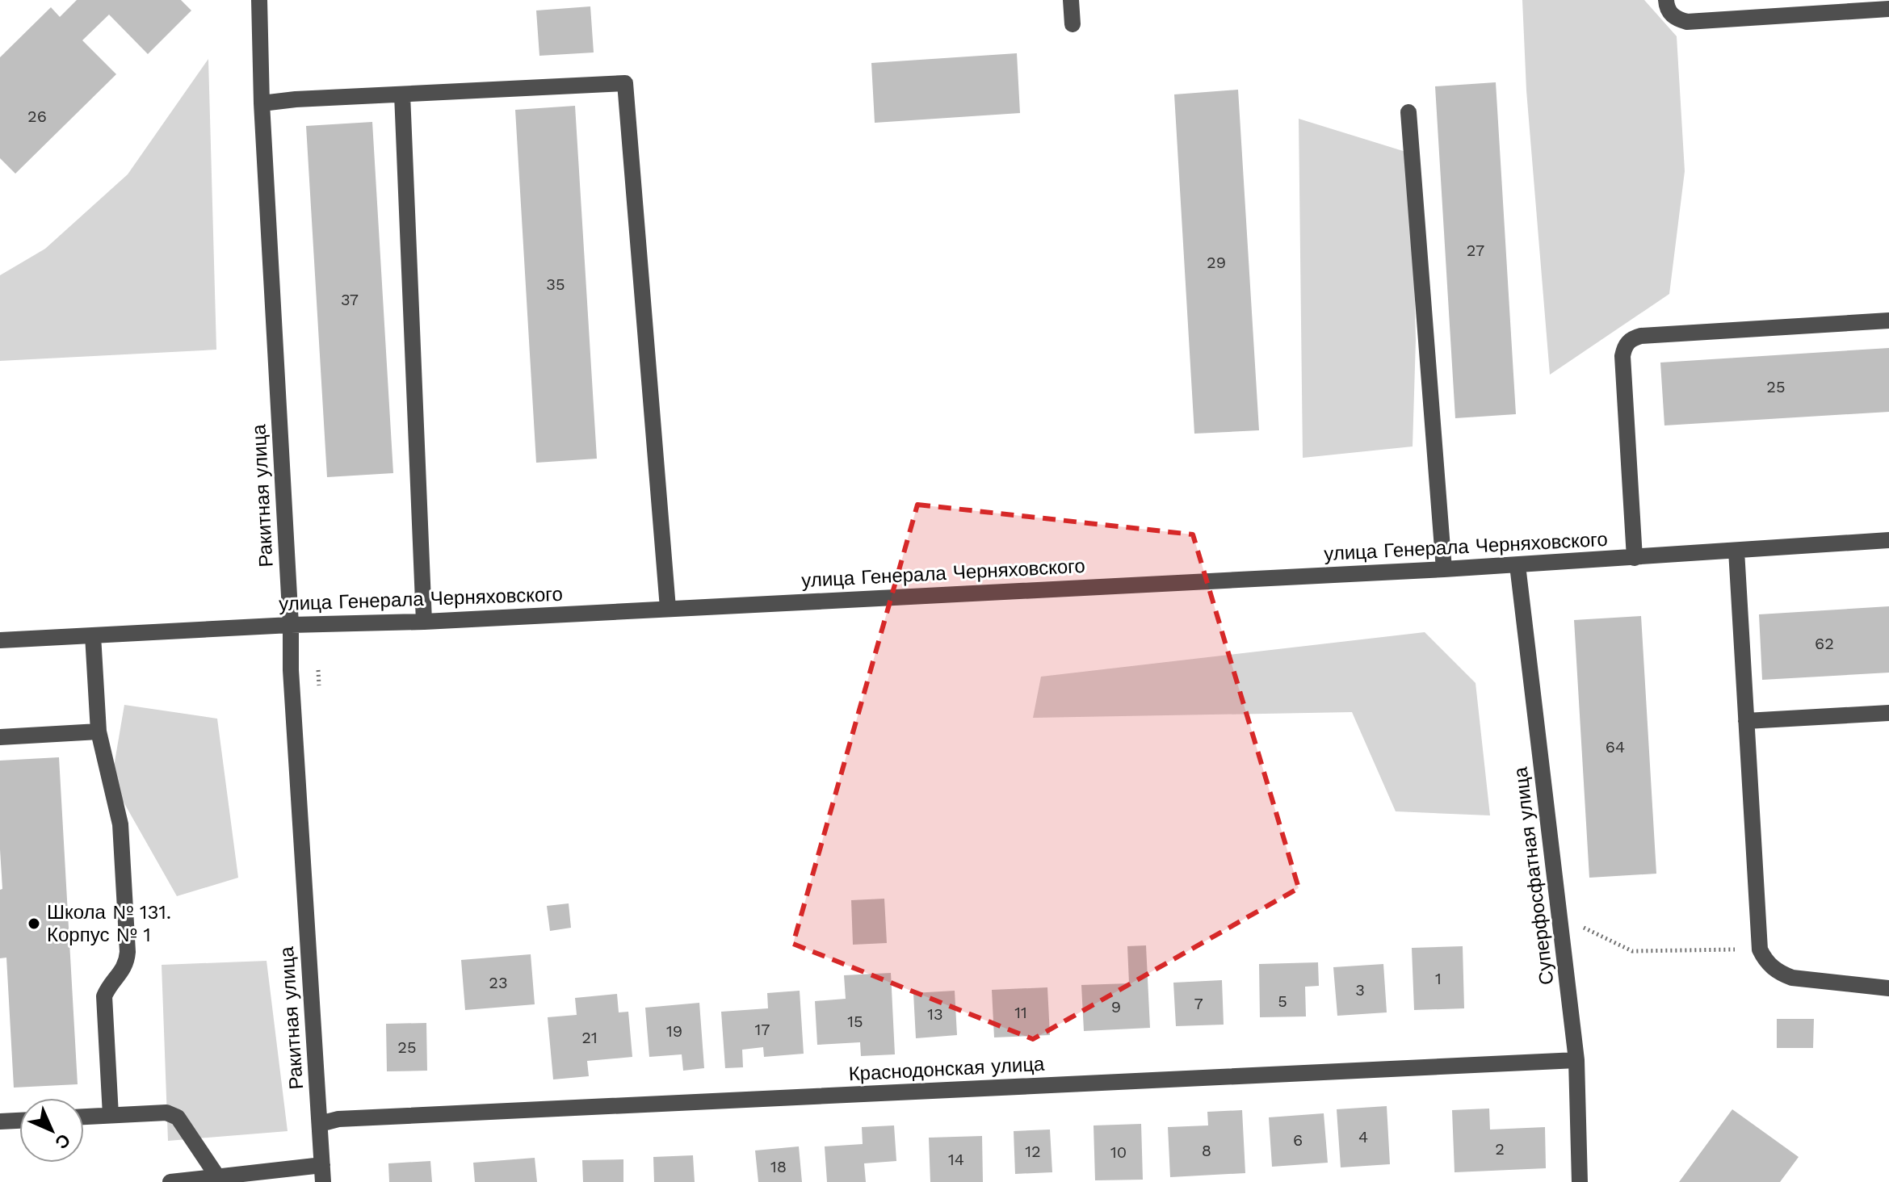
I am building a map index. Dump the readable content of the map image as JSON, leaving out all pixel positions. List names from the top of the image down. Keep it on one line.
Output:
{"streets":{"street":["Ракитная улица","улица Генерала Черняховского","Суперфосфатная улица","Краснодонская улица"]},"crossings":[["Ракитная улица","улица Генерала Черняховского"],["Ракитная улица","Краснодонская улица"],["улица Генерала Черняховского","Суперфосфатная улица"],["Суперфосфатная улица","Краснодонская улица"]],"places":["Школа № 131. Корпус № 1"],"house_numbers":["26","27","29","35","37","25","62","64","1","23","3","5","7","9","11","13","15","17","19","21","25","4","6","2","8","12","10","14","18"],"north":"bottom right"}
